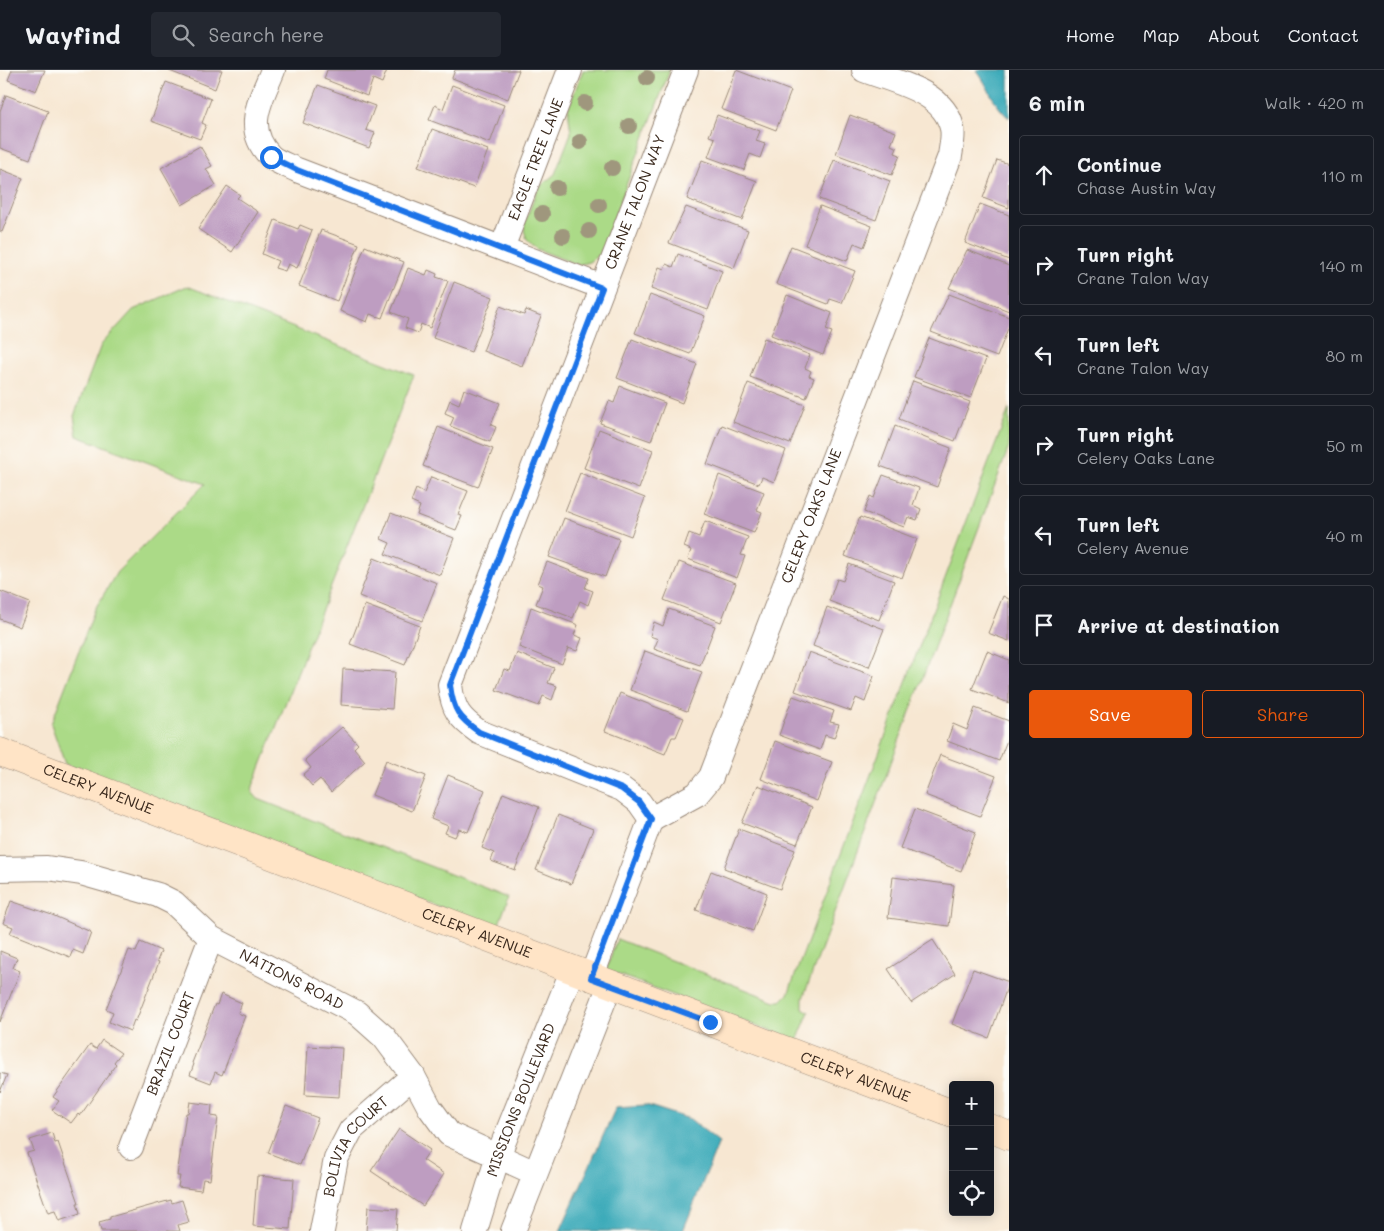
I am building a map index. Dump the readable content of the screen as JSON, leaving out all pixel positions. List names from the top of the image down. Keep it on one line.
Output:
{"streets":{"main road":["CELERY AVENUE"],"street":["EAGLE TREE LANE","CRANE TALON WAY","CELERY OAKS LANE","NATIONS ROAD","BRAZIL COURT","MISSIONS BOULEVARD","BOLIVIA COURT"]},"crossings":[["CRANE TALON WAY","CELERY OAKS LANE"],["CELERY AVENUE","MISSIONS BOULEVARD"],["NATIONS ROAD","BRAZIL COURT"],["NATIONS ROAD","MISSIONS BOULEVARD"],["NATIONS ROAD","BOLIVIA COURT"]],"page":{"header":"Wayfind","search":"Search here","nav":["Home","Map","About","Contact"],"heading":["6 min","Walk · 420 m"],"list":[["Continue","Chase Austin Way","110 m"],["Turn right","Crane Talon Way","140 m"],["Turn left","Crane Talon Way","80 m"],["Turn right","Celery Oaks Lane","50 m"],["Turn left","Celery Avenue","40 m"],"Arrive at destination"],"buttons":["Save","Share"],"map_buttons":["+","−"]}}
